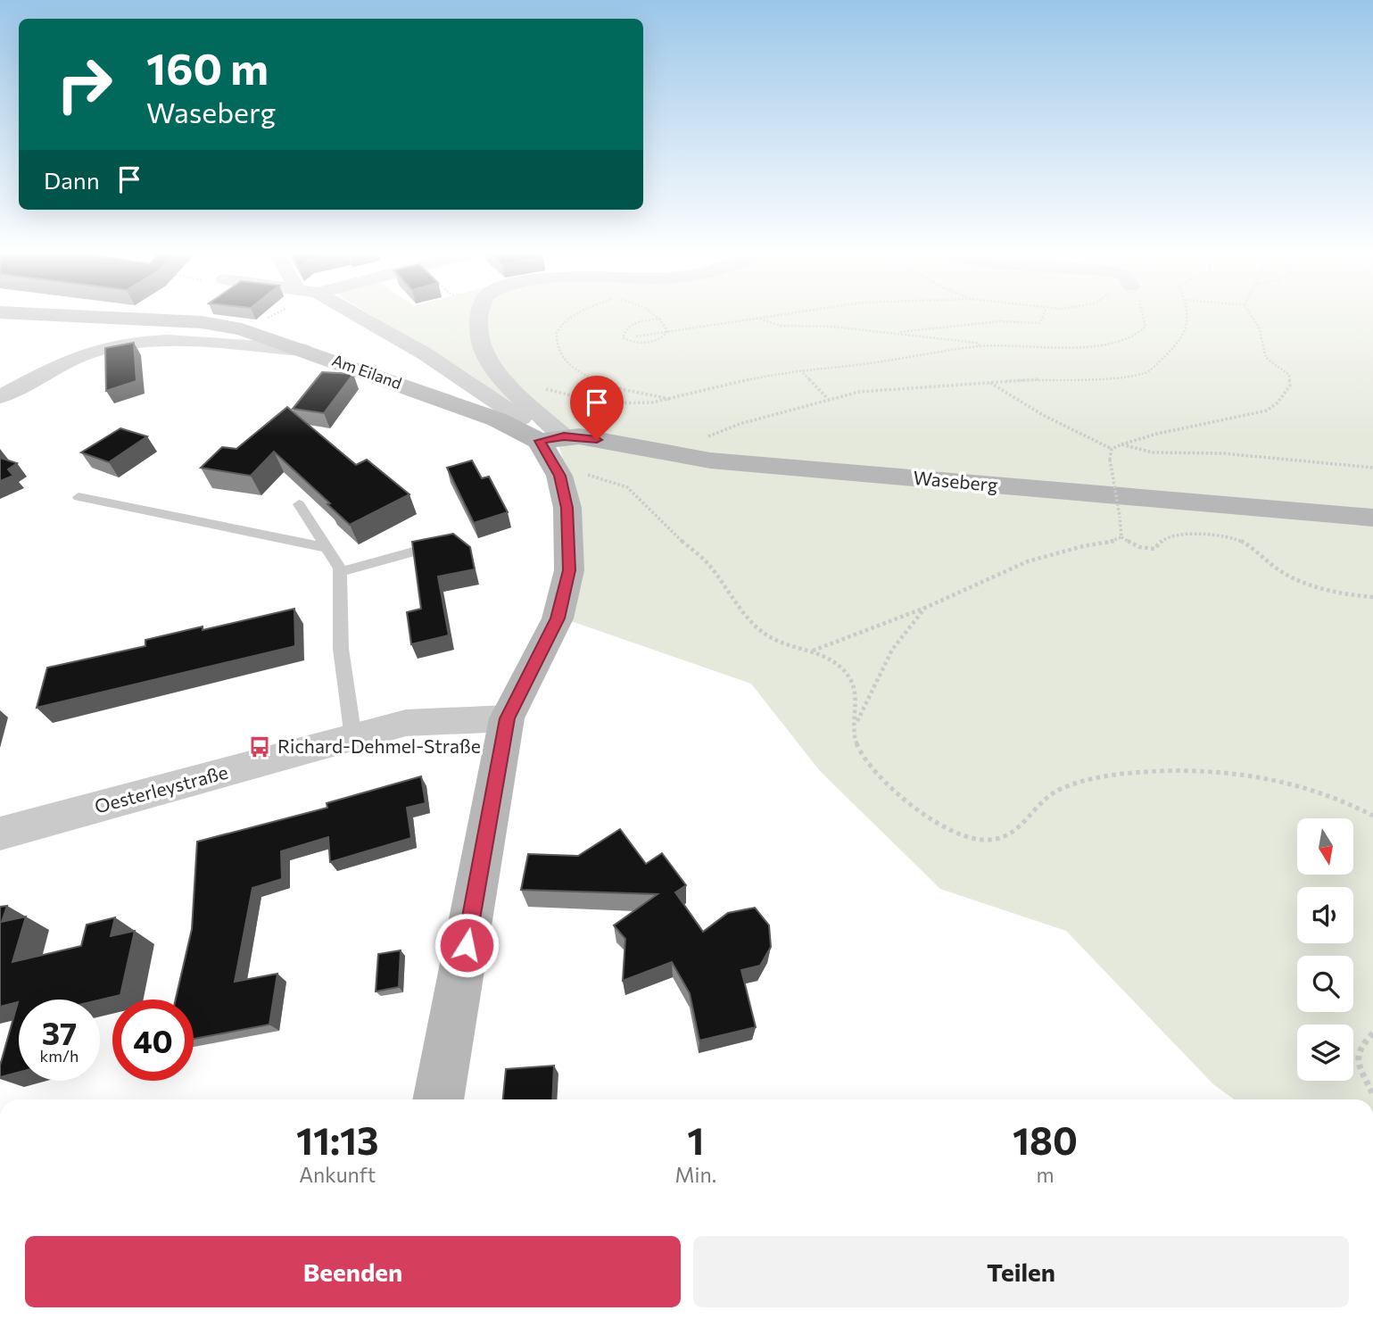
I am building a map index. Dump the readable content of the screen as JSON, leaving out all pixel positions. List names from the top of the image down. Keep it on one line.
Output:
{"streets":{"street":["Am Eiland","Waseberg","Oesterleystraße"]},"crossings":[["Am Eiland","Waseberg"]],"places":{"bus stop":["Richard-Dehmel-Straße"]},"north":"bottom","page":{"turn":["160 m","Waseberg"],"then":"Dann","speed":"37 km/h","limit":"40","eta":["11:13","Ankunft","1","Min.","180","m"],"buttons":["Beenden","Teilen"]}}
